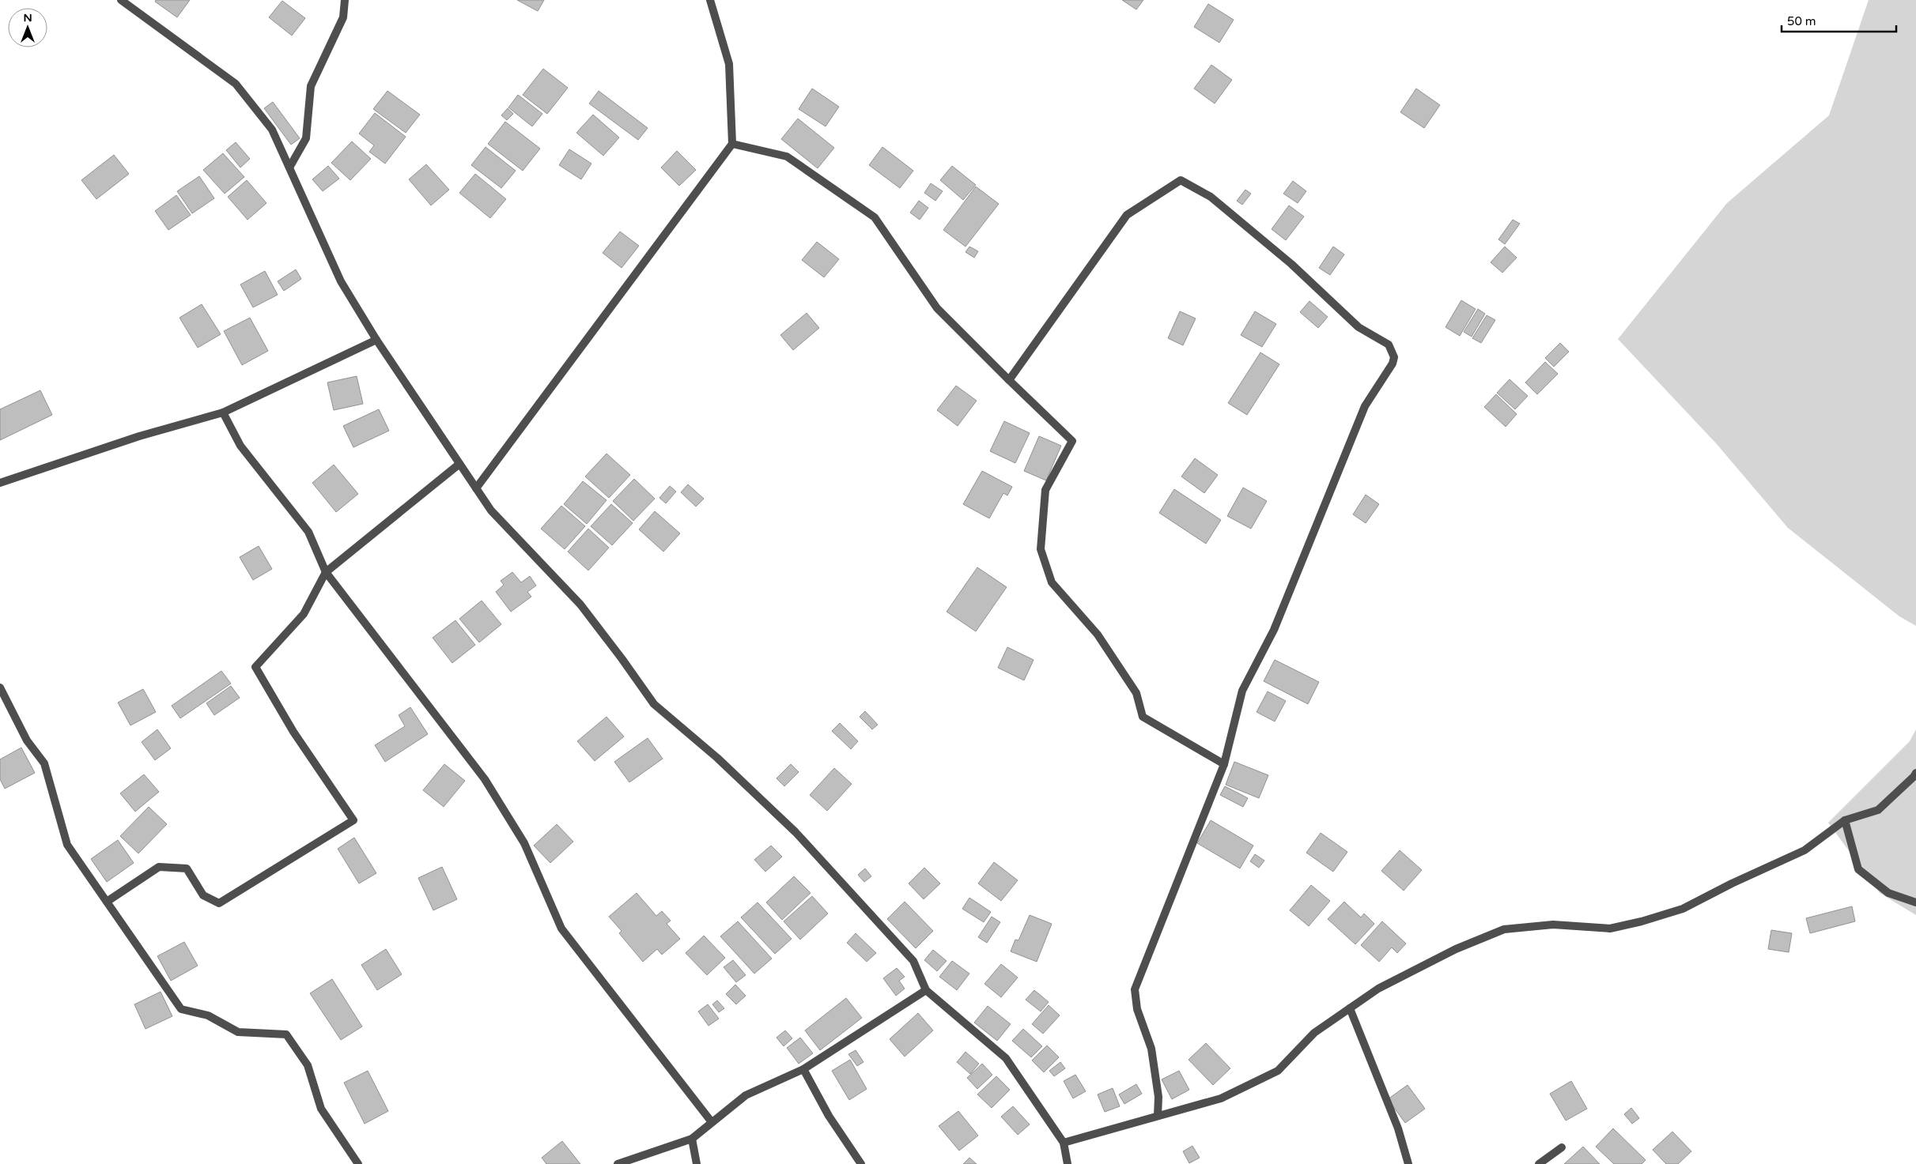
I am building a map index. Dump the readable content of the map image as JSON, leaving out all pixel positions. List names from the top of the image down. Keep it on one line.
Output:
{"scale_bar":"50 m","north":"top"}
